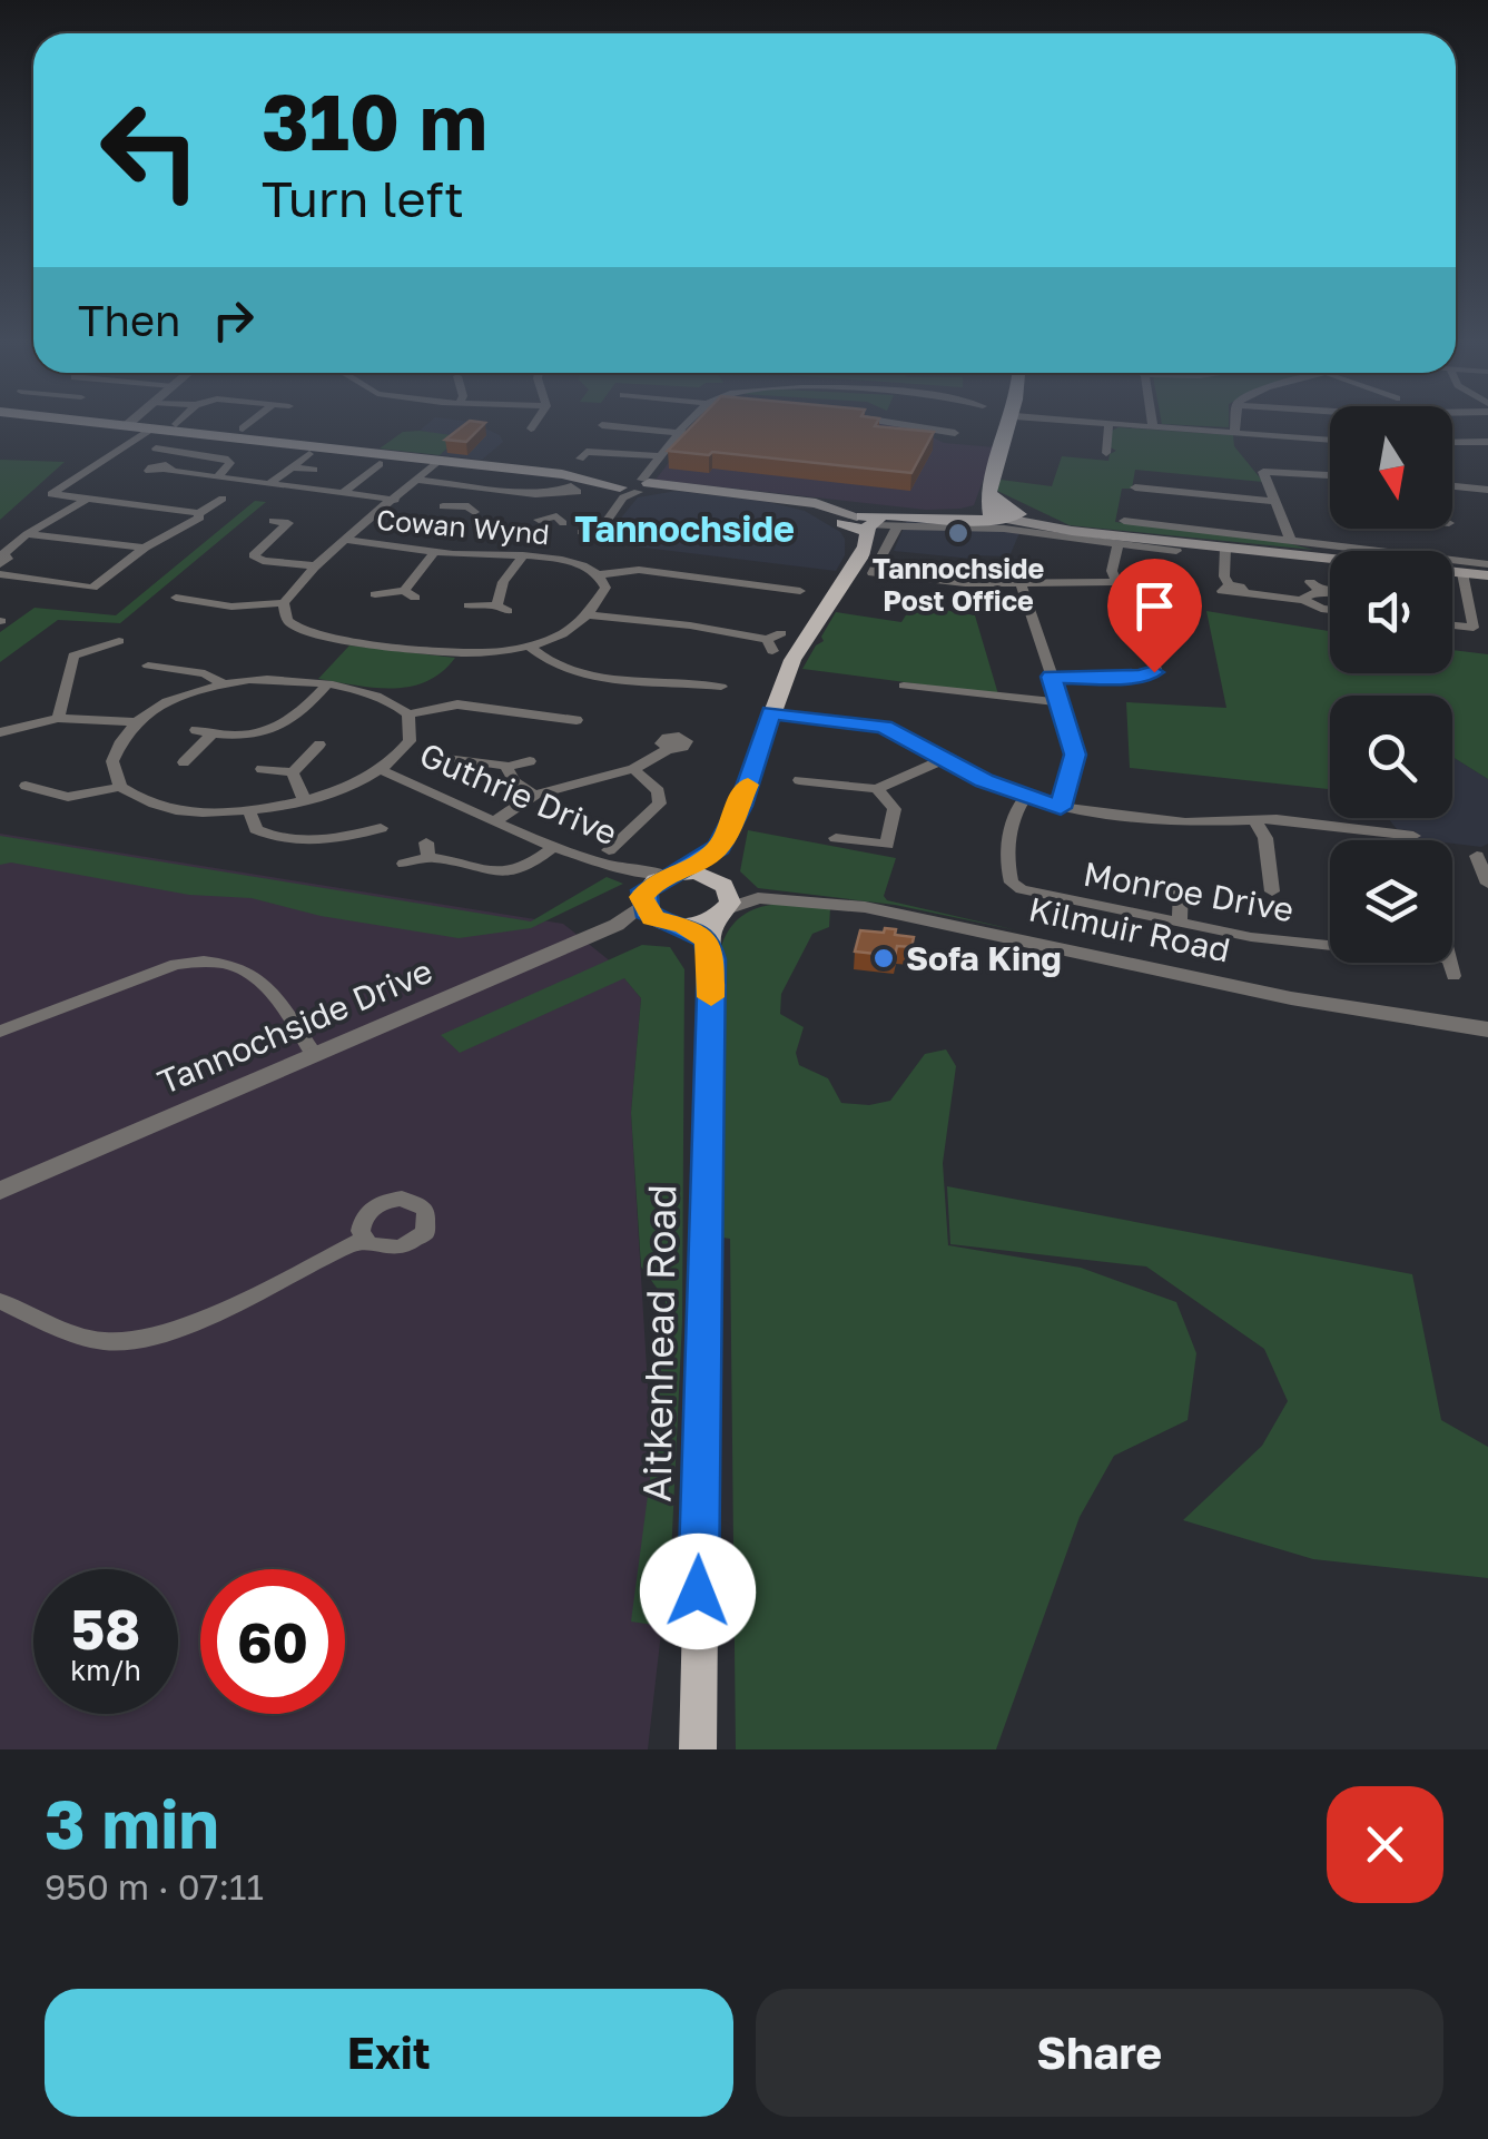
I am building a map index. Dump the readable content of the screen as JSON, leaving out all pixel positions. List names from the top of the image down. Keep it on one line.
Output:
{"streets":{"main road":["Aitkenhead Road"],"street":["Cowan Wynd","Guthrie Drive","Monroe Drive","Kilmuir Road","Tannochside Drive"]},"crossings":[["Guthrie Drive","Tannochside Drive"],["Kilmuir Road","Tannochside Drive"],["Kilmuir Road","Aitkenhead Road"],["Tannochside Drive","Aitkenhead Road"]],"districts":["Tannochside"],"places":["Tannochside Post Office","Sofa King"],"north":"bottom","page":{"turn":["310 m","Turn left"],"then":"Then","speed":"58 km/h","limit":"60","heading":["3 min","950 m · 07:11"],"buttons":["Exit","Share"]}}
